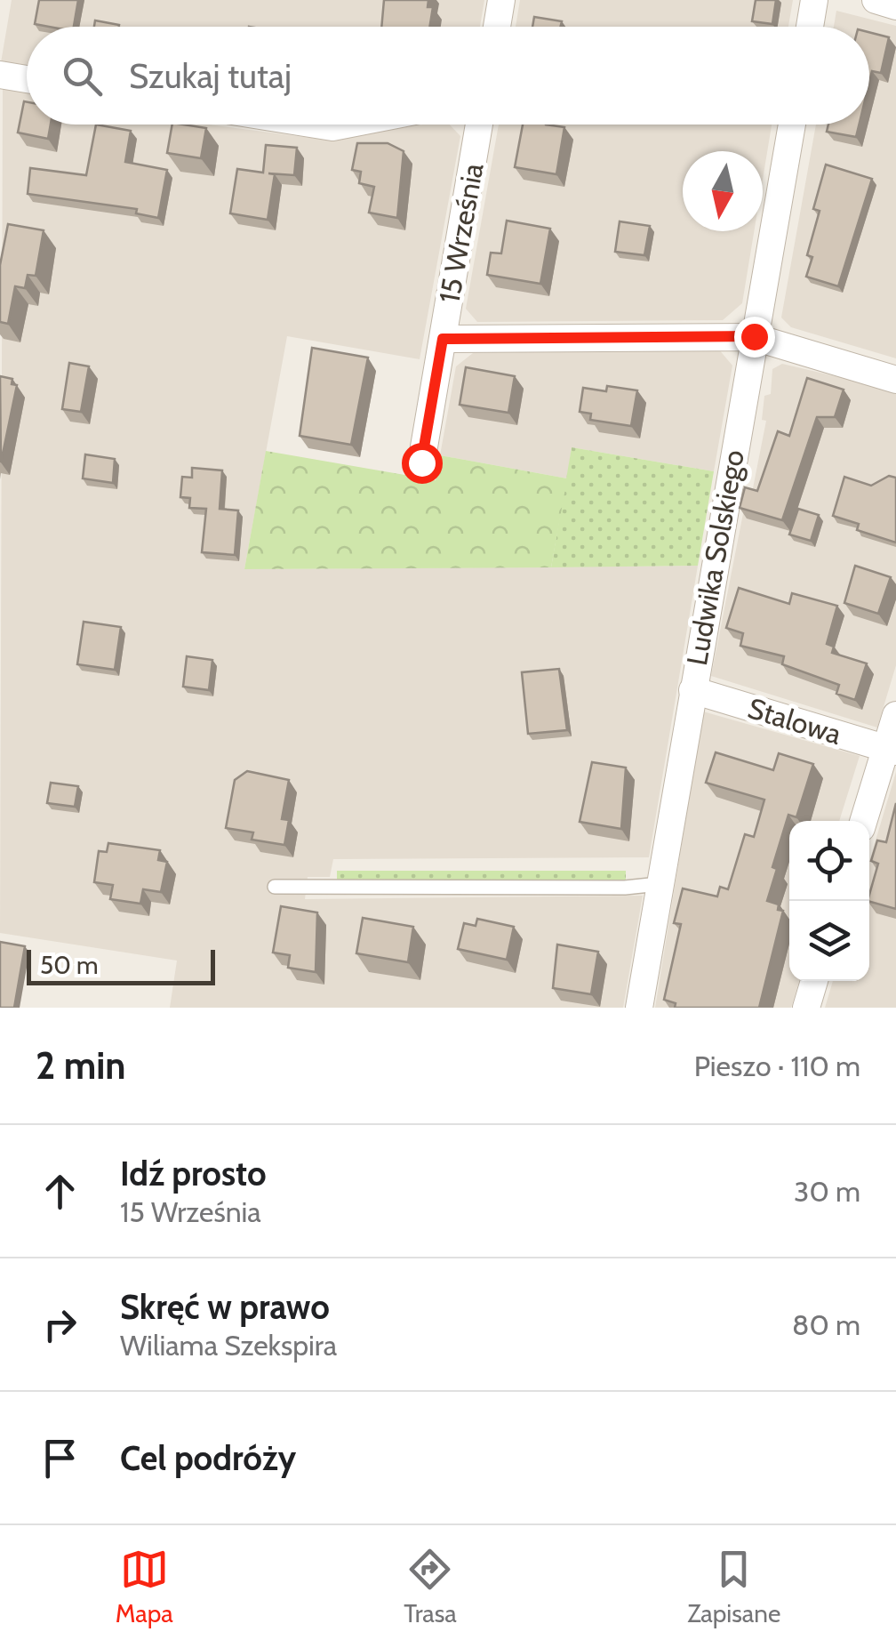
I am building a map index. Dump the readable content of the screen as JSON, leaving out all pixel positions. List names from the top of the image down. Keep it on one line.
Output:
{"streets":{"street":["15 Września","Ludwika Solskiego","Stalowa"]},"crossings":[["Ludwika Solskiego","Stalowa"]],"scale_bar":"50 m","north":"bottom","page":{"search":"Szukaj tutaj","scale":"50 m","heading":["2 min","Pieszo · 110 m"],"list":[["Idź prosto","15 Września","30 m"],["Skręć w prawo","Wiliama Szekspira","80 m"],"Cel podróży"],"nav":["Mapa","Trasa","Zapisane"]}}
